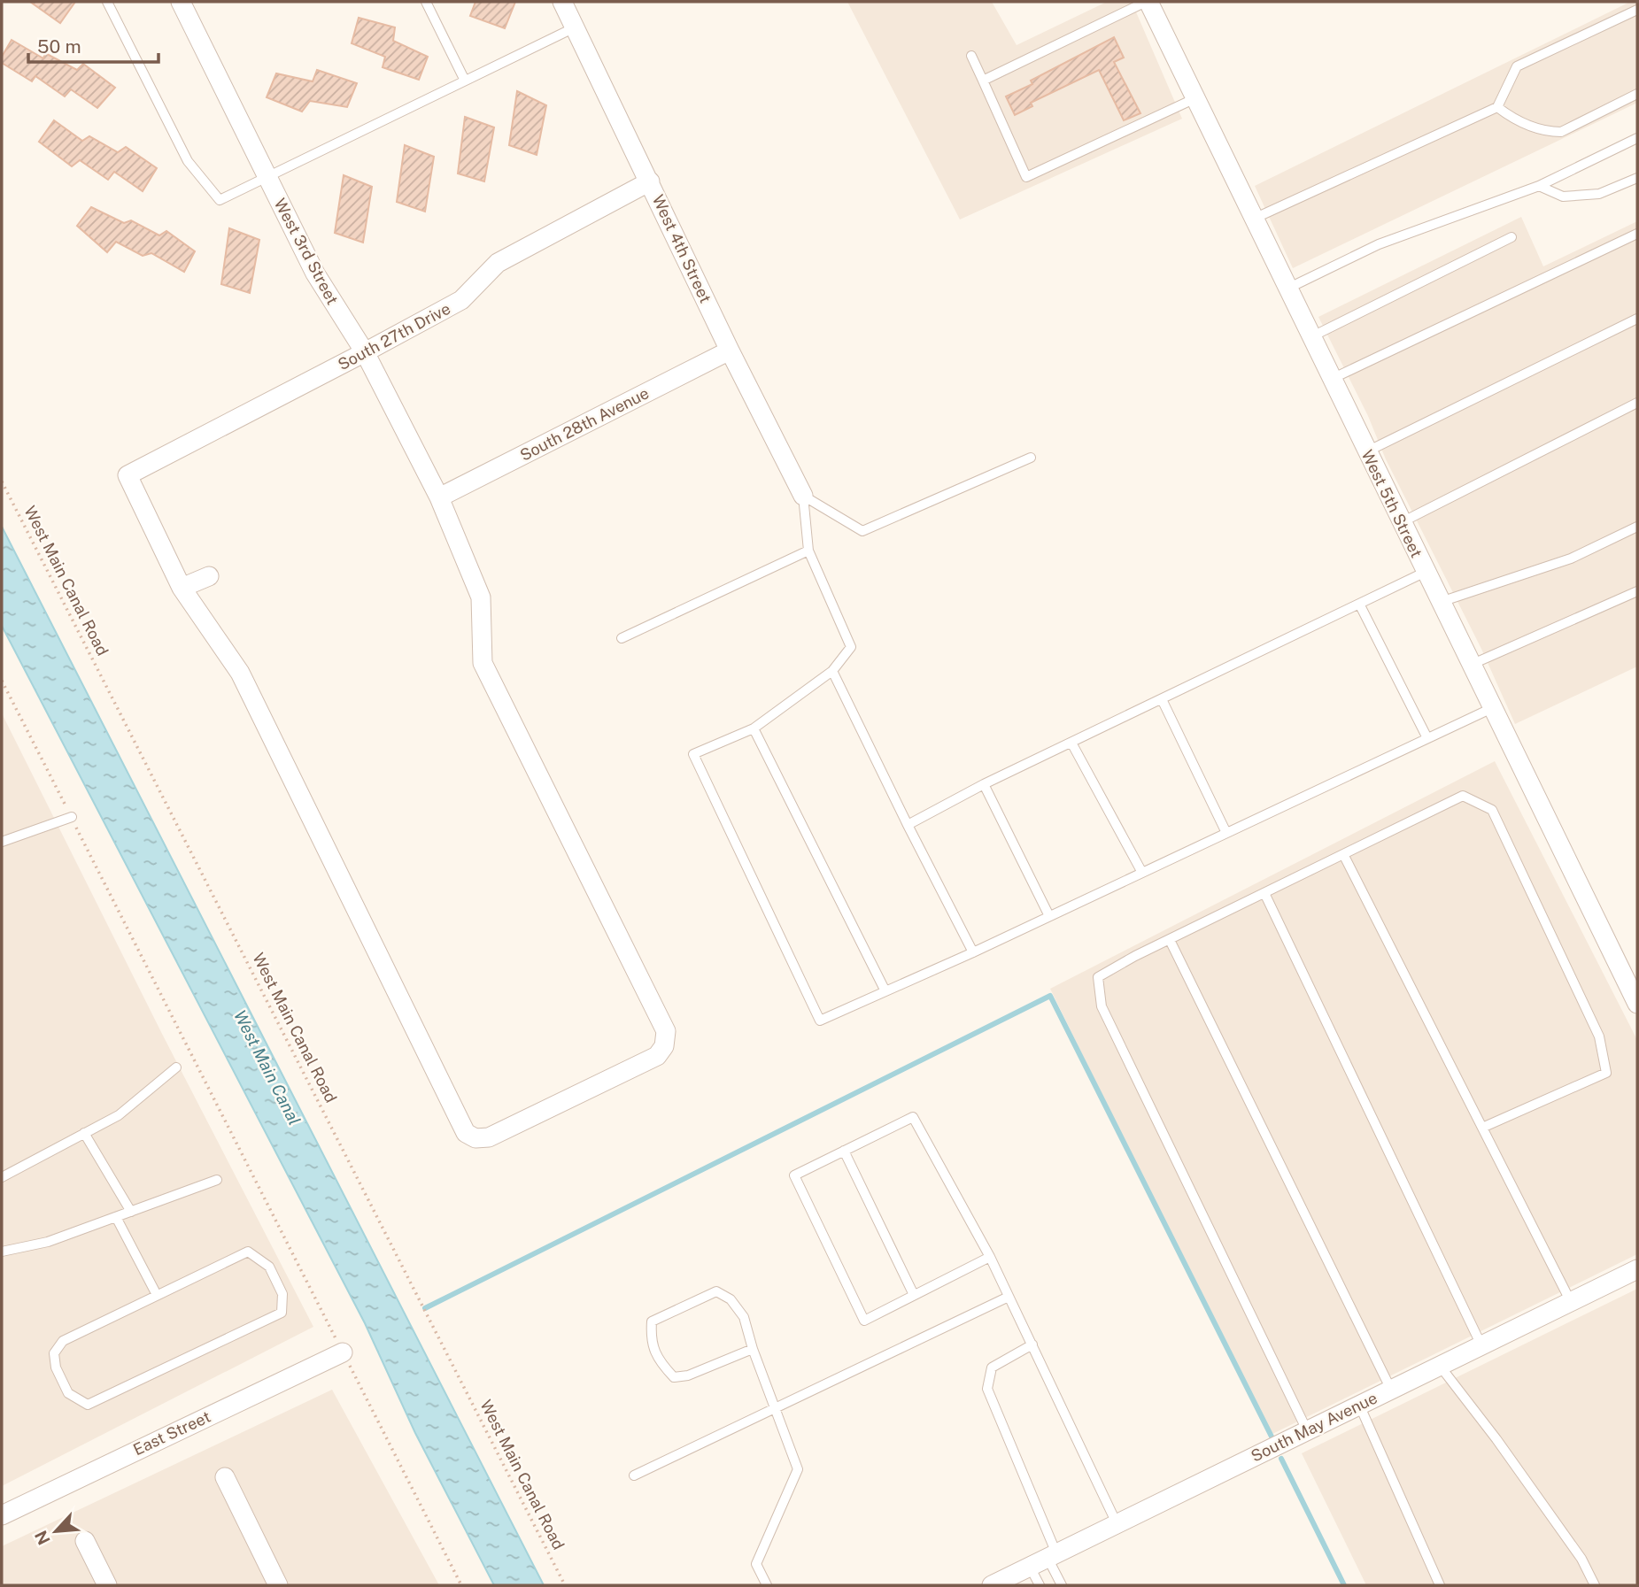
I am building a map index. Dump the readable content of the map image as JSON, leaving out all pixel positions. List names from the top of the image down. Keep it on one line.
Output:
{"streets":{"street":["West 4th Street","West 3rd Street","South 27th Drive","South 28th Avenue","West 5th Street","South May Avenue","East Street"],"path":["West Main Canal Road"]},"crossings":[["West 4th Street","South 27th Drive"],["West 4th Street","South 28th Avenue"],["West 3rd Street","South 27th Drive"],["West 3rd Street","South 28th Avenue"]],"water":["West Main Canal"],"scale_bar":"50 m","north":"bottom left"}
